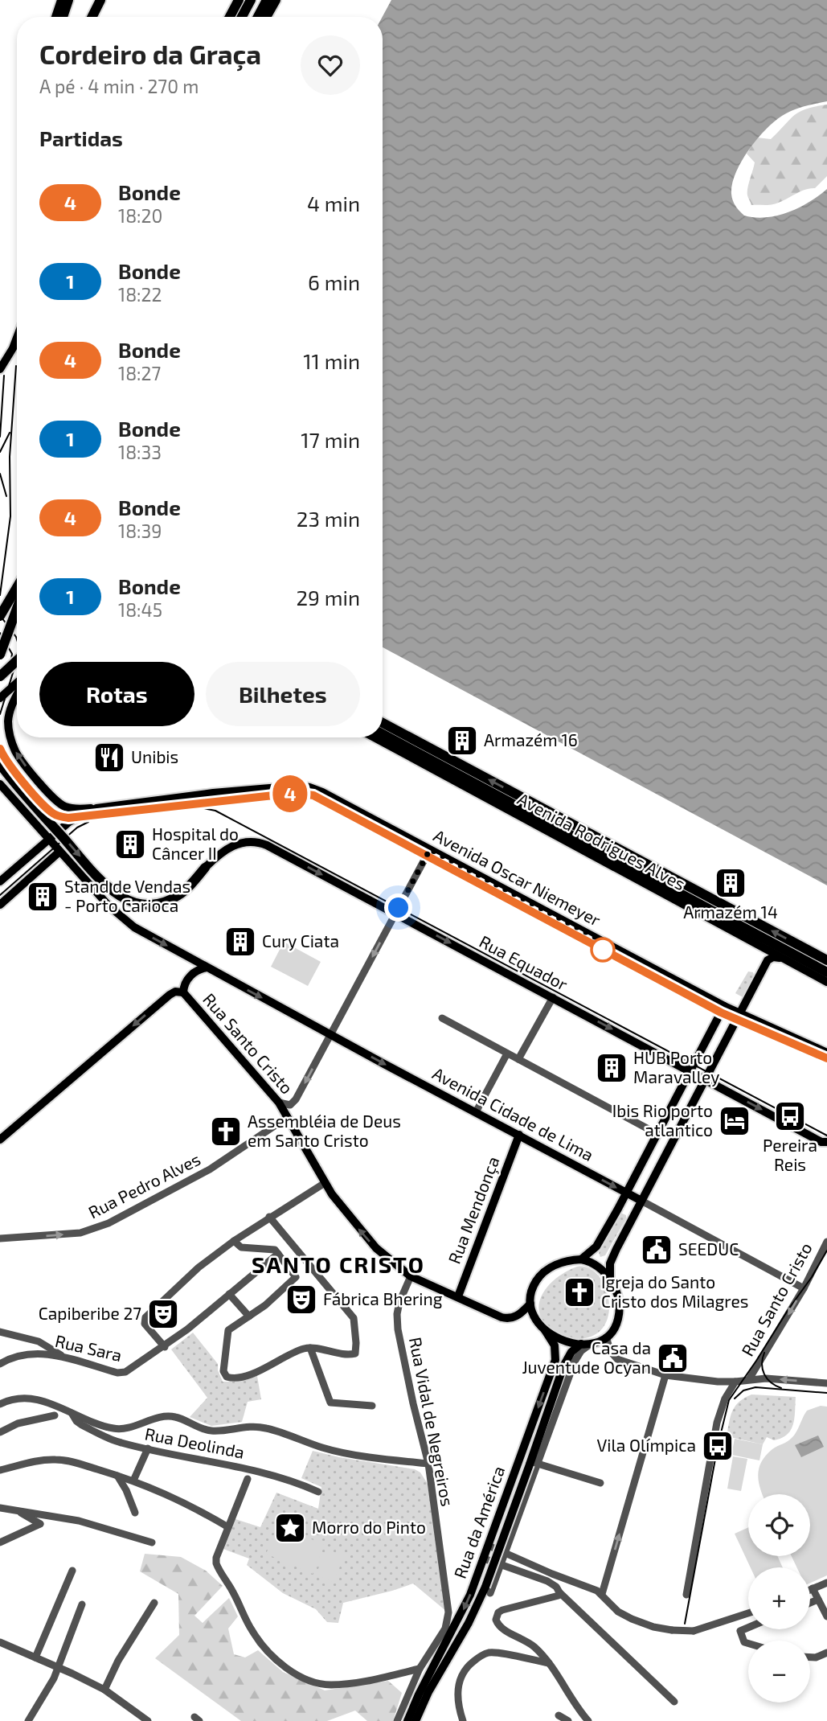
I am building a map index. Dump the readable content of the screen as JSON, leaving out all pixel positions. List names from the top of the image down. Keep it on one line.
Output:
{"streets":{"highway":["Avenida Rodrigues Alves"],"main road":["Avenida Oscar Niemeyer","Rua Equador","Rua Santo Cristo","Avenida Cidade de Lima","Rua Mendonça","Rua da América"],"street":["Rua Pedro Alves","Rua Sara","Rua Vidal de Negreiros","Rua Deolinda"]},"crossings":[["Rua Santo Cristo","Avenida Cidade de Lima"],["Rua Santo Cristo","Rua Pedro Alves"],["Rua Santo Cristo","Rua Mendonça"],["Rua Santo Cristo","Rua Vidal de Negreiros"],["Rua Santo Cristo","Rua da América"],["Avenida Cidade de Lima","Rua Mendonça"]],"one_way":["Rua Equador","Avenida Cidade de Lima","Rua Pedro Alves"],"districts":["SANTO CRISTO"],"places":{"building":["Armazém 16","Hospital do Câncer II","Armazém 14","Stand de Vendas - Porto Carioca","Cury Ciata","HUB Porto Maravalley"],"restaurant":["Unibis"],"bus stop":["Pereira Reis","Vila Olímpica"],"hotel":["Ibis Rio porto atlantico"],"church":["Assembléia de Deus em Santo Cristo","Igreja do Santo Cristo dos Milagres"],"public building":["SEEDUC","Casa da Juventude Ocyan"],"theatre":["Fábrica Bhering","Capiberibe 27"],"place":["Morro do Pinto"]},"lines":["tram line 4"],"page":{"on_map":"4","heading":[["Cordeiro da Graça","A pé · 4 min · 270 m"],"Partidas"],"list":[{"mark":"4","name":"Bonde","note":"18:20","value":"4 min"},{"mark":"1","name":"Bonde","note":"18:22","value":"6 min"},{"mark":"4","name":"Bonde","note":"18:27","value":"11 min"},{"mark":"1","name":"Bonde","note":"18:33","value":"17 min"},{"mark":"4","name":"Bonde","note":"18:39","value":"23 min"},{"mark":"1","name":"Bonde","note":"18:45","value":"29 min"}],"buttons":["Rotas","Bilhetes"],"map_buttons":["+","−"]}}
